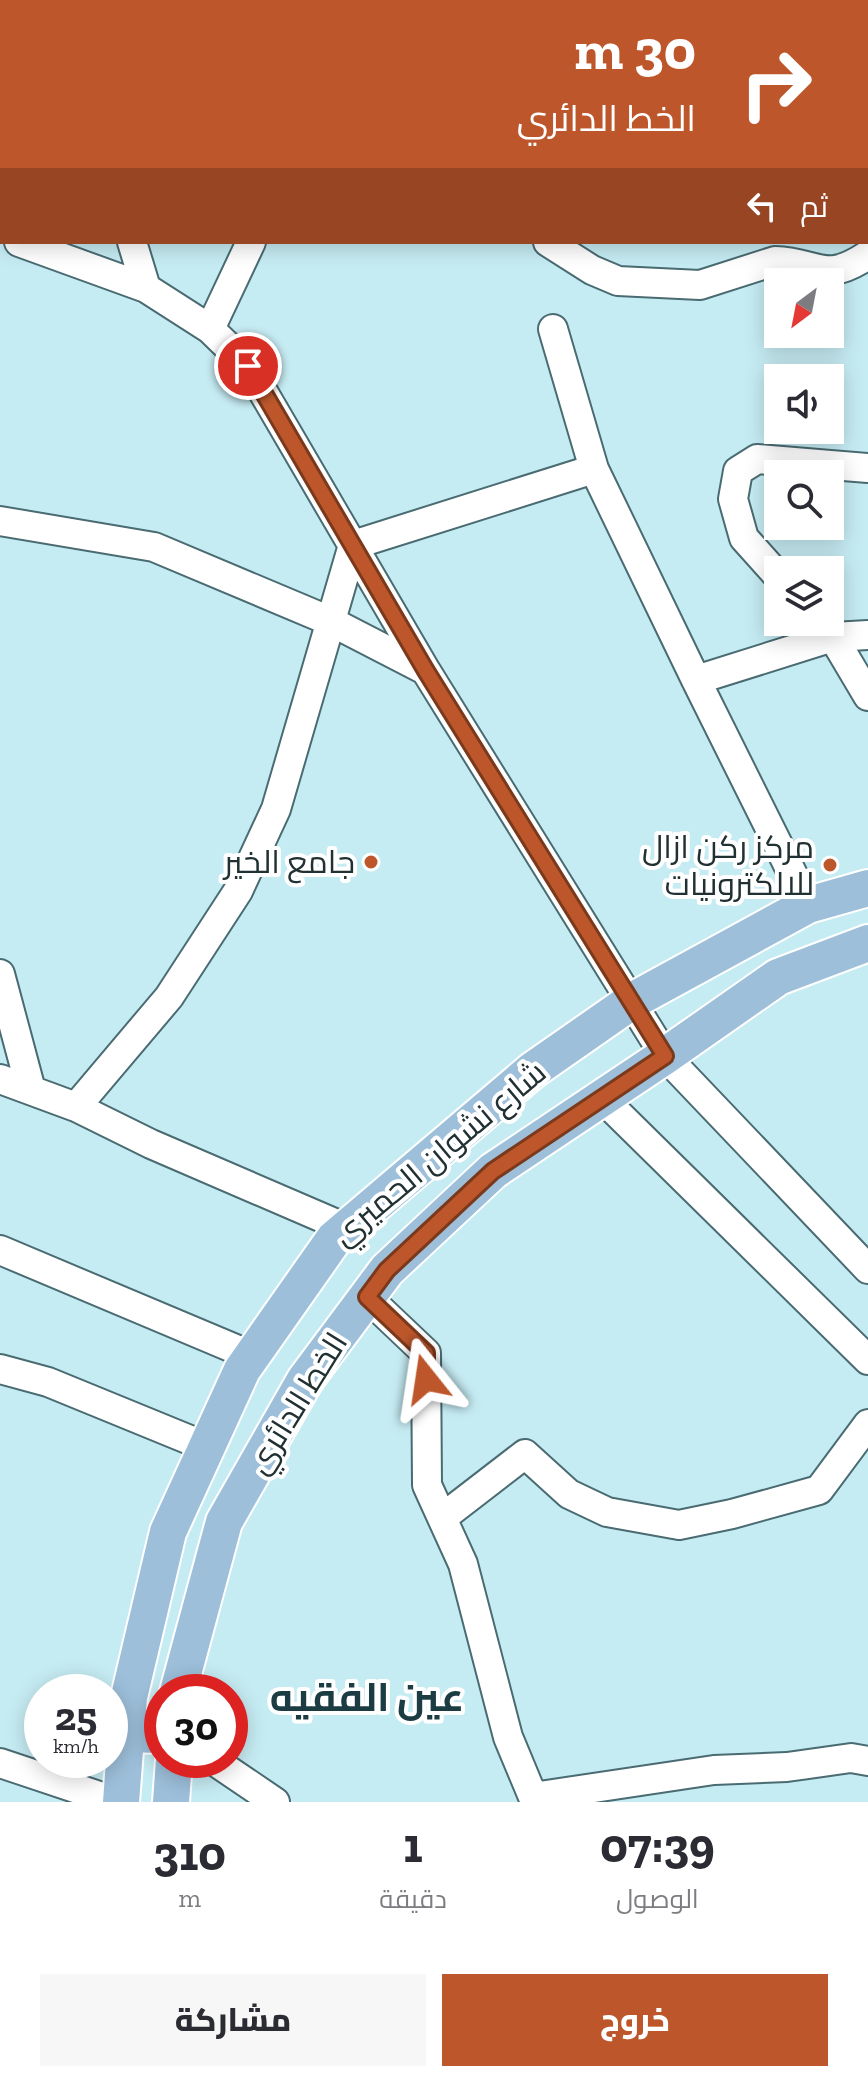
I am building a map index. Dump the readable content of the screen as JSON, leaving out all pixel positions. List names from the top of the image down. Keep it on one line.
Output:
{"streets":{"main road":["شارع نشوان الحميري","الخط الدائري"]},"districts":["عين الفقيه"],"places":["جامع الخير","مركز ركن ازال للالكترونيات"],"north":"bottom left","page":{"turn":["30 m","الخط الدائري"],"then":"ثم","speed":"25 km/h","limit":"30","eta":["07:39","الوصول","1","دقيقة","310","m"],"buttons":["خروج","مشاركة"]}}
